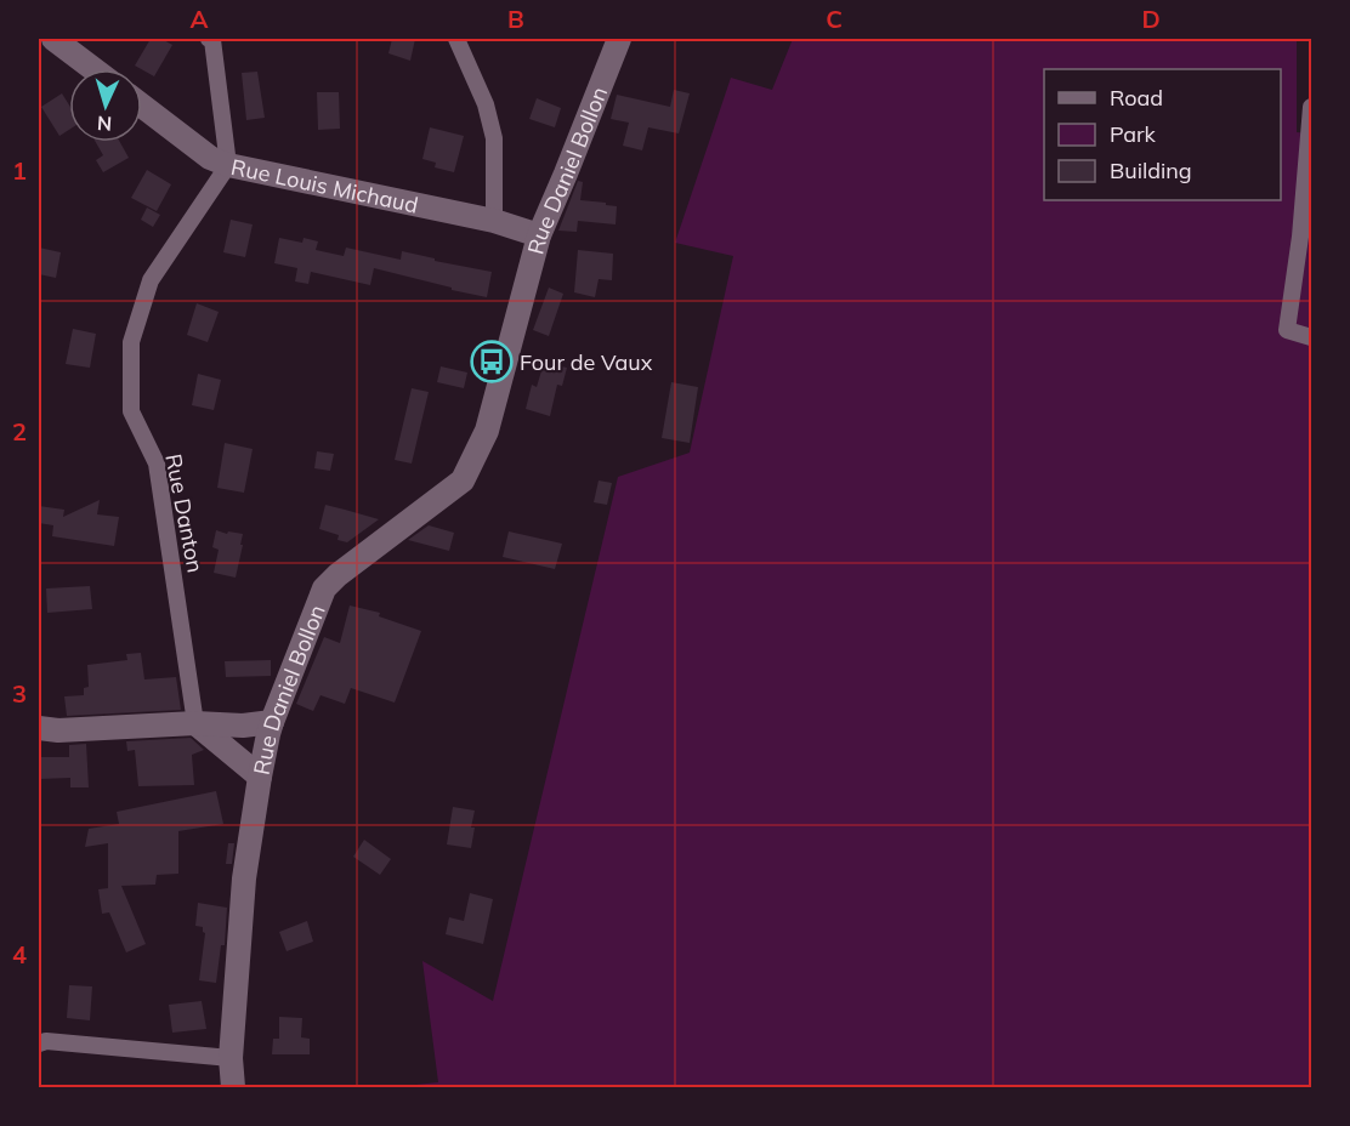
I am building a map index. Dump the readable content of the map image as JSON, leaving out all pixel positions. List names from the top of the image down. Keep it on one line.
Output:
{"streets":{"street":["Rue Daniel Bollon","Rue Louis Michaud","Rue Danton"]},"crossings":[["Rue Daniel Bollon","Rue Louis Michaud"],["Rue Louis Michaud","Rue Danton"]],"places":{"bus stop":["Four de Vaux"]},"legend":["Road","Park","Building"],"north":"bottom","grid":{"columns":["A","B","C","D"],"rows":["1","2","3","4"]}}
